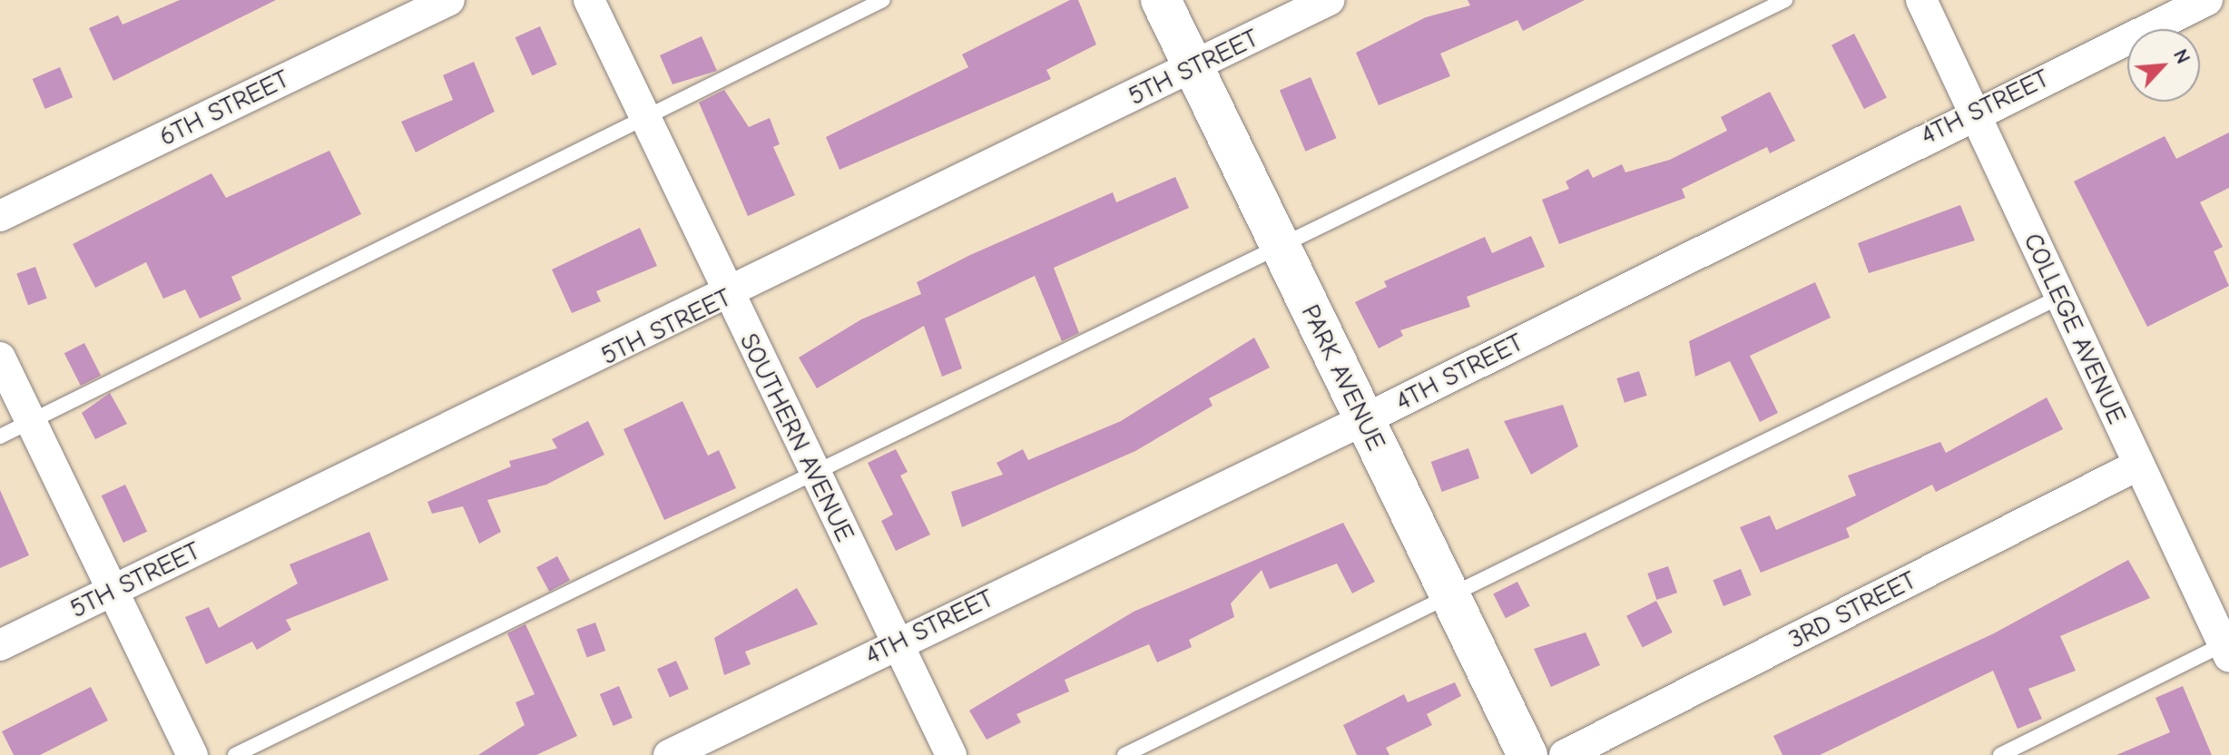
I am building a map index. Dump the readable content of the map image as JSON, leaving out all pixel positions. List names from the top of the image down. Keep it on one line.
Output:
{"streets":{"street":["5TH STREET","4TH STREET","6TH STREET","COLLEGE AVENUE","PARK AVENUE","SOUTHERN AVENUE","3RD STREET"]},"crossings":[["5TH STREET","PARK AVENUE"],["5TH STREET","SOUTHERN AVENUE"],["4TH STREET","COLLEGE AVENUE"],["4TH STREET","PARK AVENUE"],["4TH STREET","SOUTHERN AVENUE"],["COLLEGE AVENUE","3RD STREET"]],"north":"top right"}
